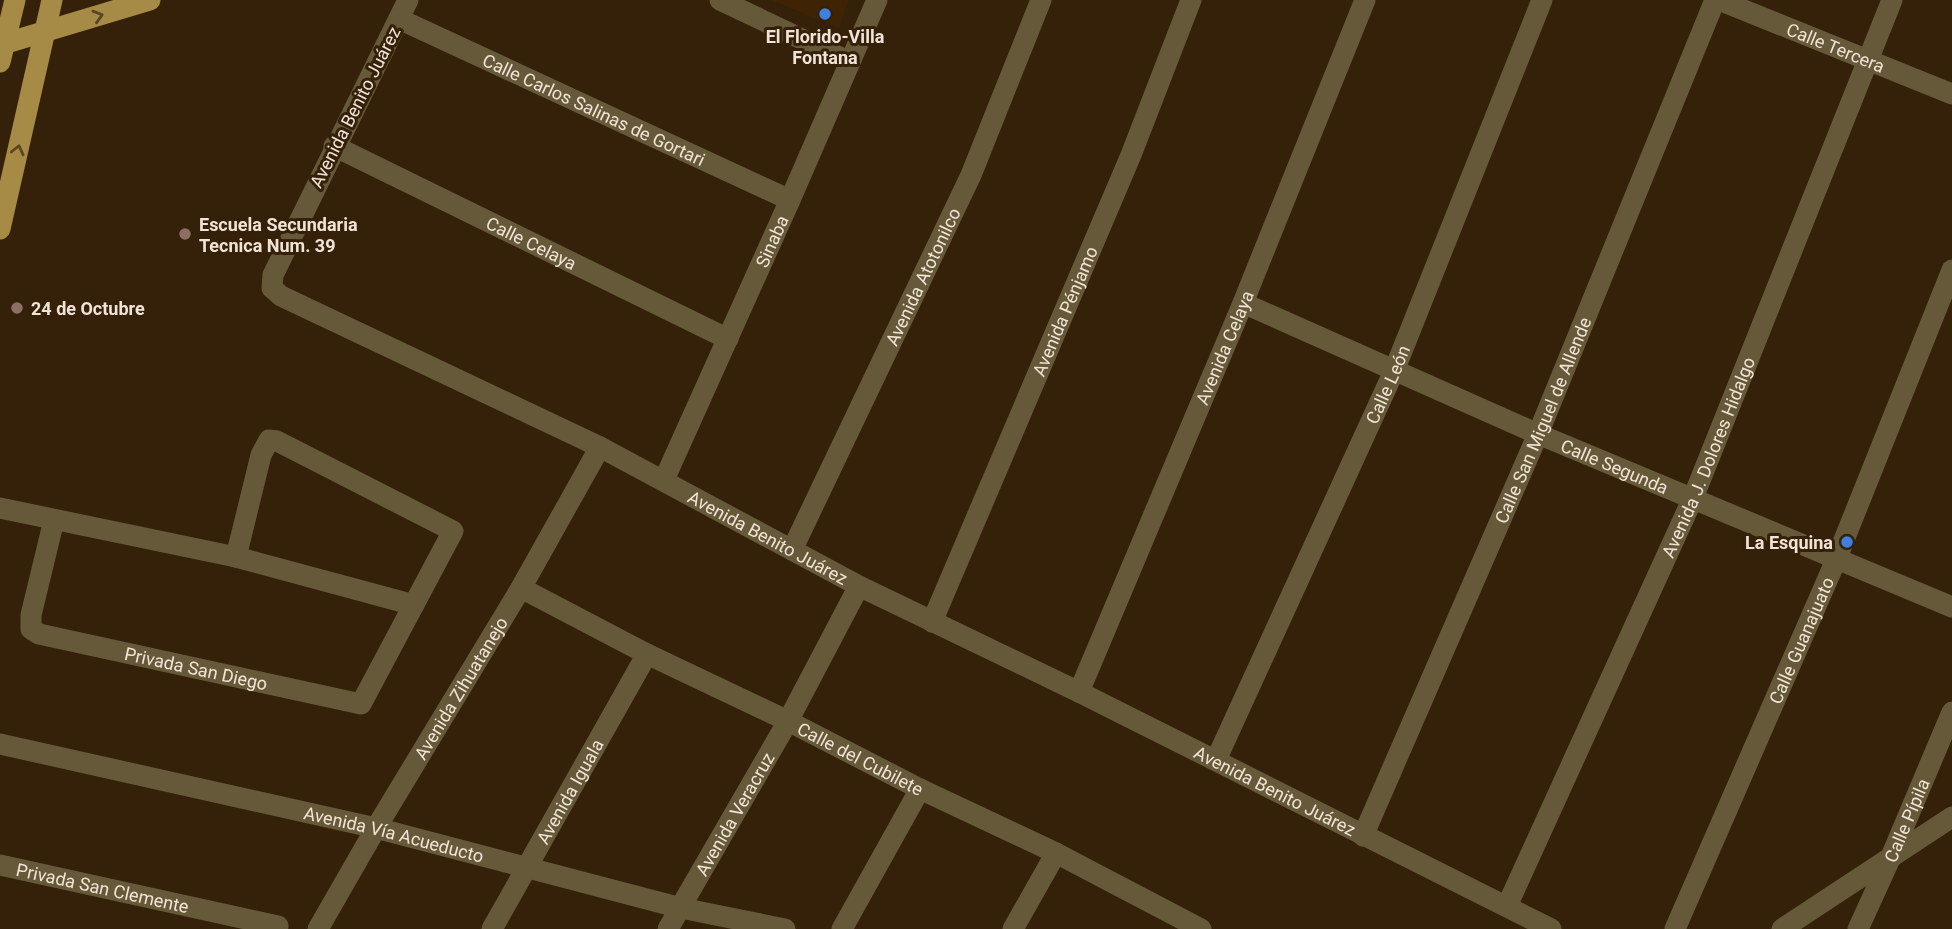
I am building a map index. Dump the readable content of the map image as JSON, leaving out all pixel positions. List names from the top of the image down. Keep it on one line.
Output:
{"streets":{"street":["Calle Tercera","Avenida Benito Juárez","Calle Carlos Salinas de Gortari","Sinaba","Calle Celaya","Avenida Atotonilco","Avenida Pénjamo","Avenida Celaya","Calle León","Calle San Miguel de Allende","Avenida J. Dolores Hidalgo","Calle Segunda","Calle Guanajuato","Privada San Diego","Avenida Zihuatanejo","Calle del Cubilete","Avenida Iguala","Avenida Veracruz","Calle Pípila","Avenida Vía Acueducto","Privada San Clemente"]},"crossings":[["Calle Tercera","Calle San Miguel de Allende"],["Calle Tercera","Avenida J. Dolores Hidalgo"],["Avenida Benito Juárez","Calle Carlos Salinas de Gortari"],["Avenida Benito Juárez","Sinaba"],["Avenida Benito Juárez","Calle Celaya"],["Avenida Benito Juárez","Avenida Atotonilco"],["Avenida Benito Juárez","Avenida Pénjamo"],["Avenida Benito Juárez","Avenida Celaya"],["Avenida Benito Juárez","Calle León"],["Avenida Benito Juárez","Calle San Miguel de Allende"],["Avenida Benito Juárez","Avenida J. Dolores Hidalgo"],["Avenida Benito Juárez","Avenida Zihuatanejo"],["Avenida Benito Juárez","Avenida Veracruz"],["Calle Carlos Salinas de Gortari","Sinaba"],["Sinaba","Calle Celaya"],["Avenida Celaya","Calle Segunda"],["Calle León","Calle Segunda"],["Calle San Miguel de Allende","Calle Segunda"],["Avenida J. Dolores Hidalgo","Calle Segunda"],["Calle Segunda","Calle Guanajuato"],["Avenida Zihuatanejo","Calle del Cubilete"],["Avenida Zihuatanejo","Avenida Vía Acueducto"],["Calle del Cubilete","Avenida Iguala"],["Calle del Cubilete","Avenida Veracruz"],["Avenida Iguala","Avenida Vía Acueducto"],["Avenida Veracruz","Avenida Vía Acueducto"]],"places":["El Florido-Villa Fontana","Escuela Secundaria Tecnica Num. 39","24 de Octubre","La Esquina"]}
